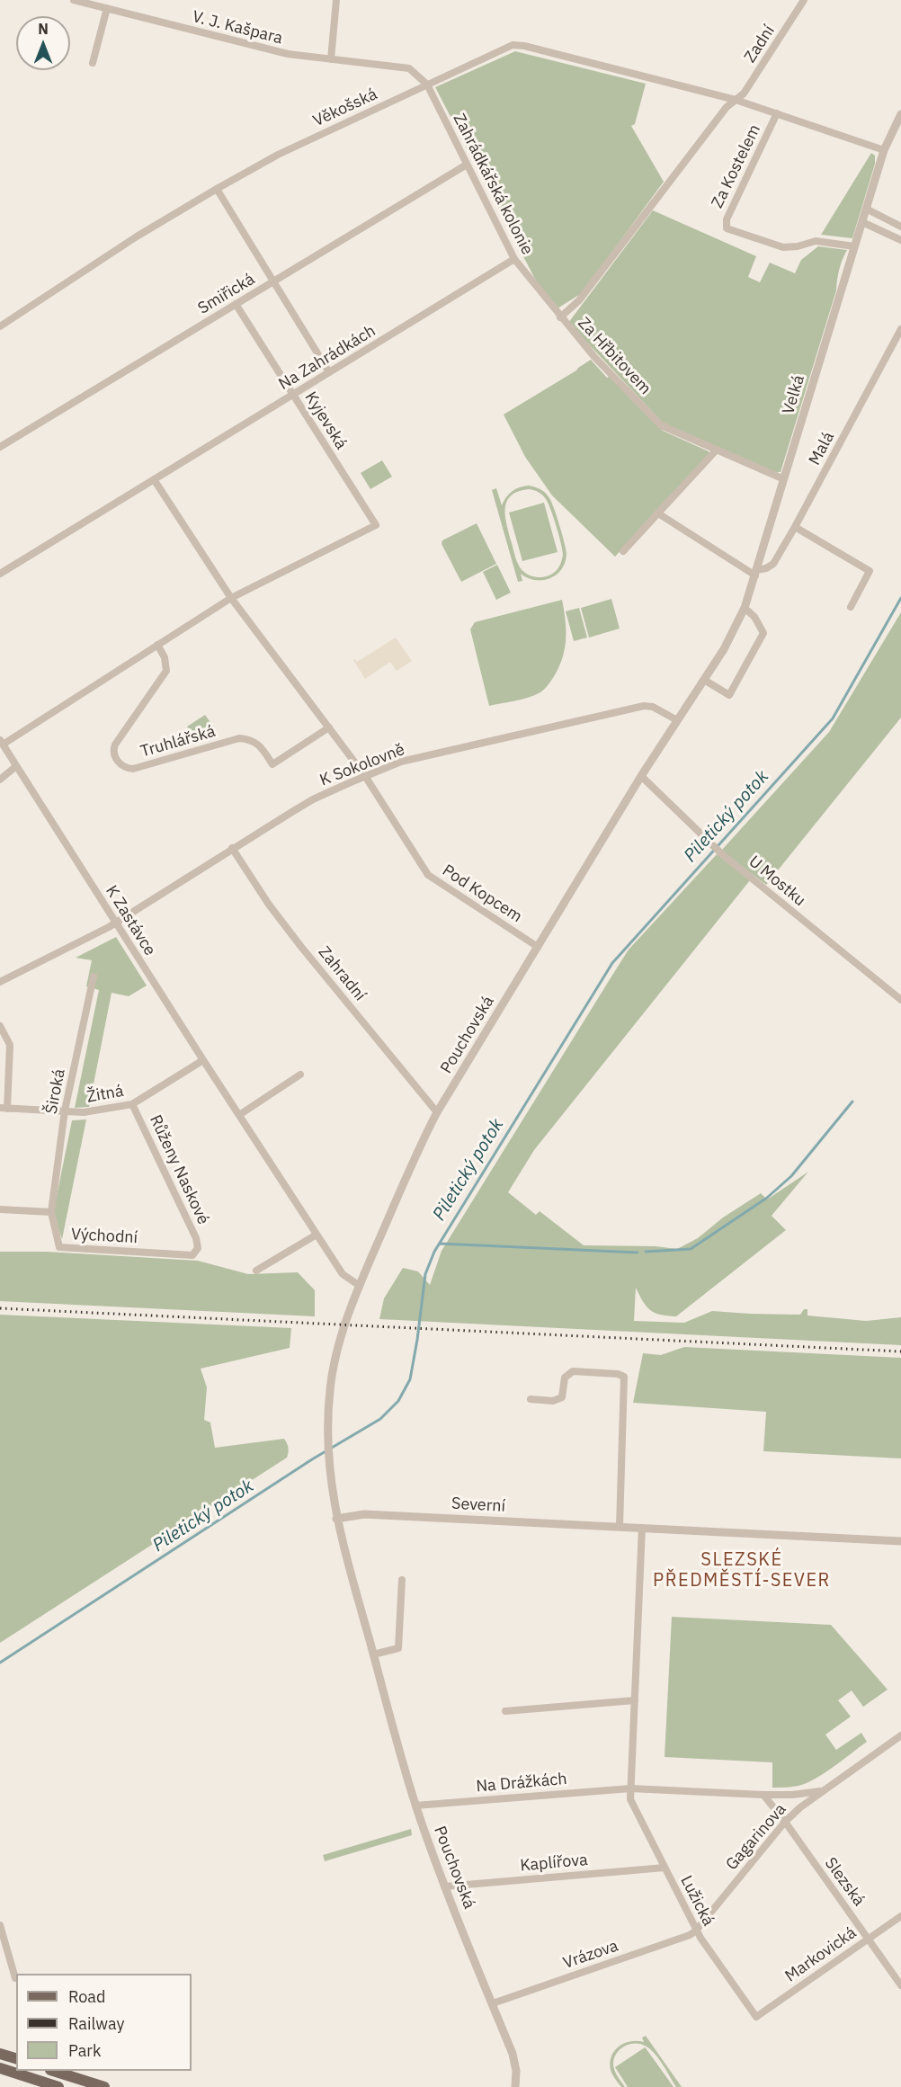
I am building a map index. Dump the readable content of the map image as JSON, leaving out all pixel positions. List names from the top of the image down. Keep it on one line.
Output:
{"streets":{"street":["V. J. Kašpara","Zadní","Věkošská","Za Kostelem","Zahrádkářská kolonie","Smiřická","Za Hřbitovem","Na Zahrádkách","Velká","Kyjevská","Malá","Truhlářská","K Sokolovně","U Mostku","Pod Kopcem","K Zastávce","Zahradní","Pouchovská","Široká","Žitná","Růženy Naskové","Východní","Severní","Na Drážkách","Gagarinova","Kaplířova","Slezská","Lužická","Vrázova","Markovická"]},"crossings":[["V. J. Kašpara","Věkošská"],["V. J. Kašpara","Zahrádkářská kolonie"],["Zadní","Věkošská"],["Zadní","Za Kostelem"],["Zadní","Za Hřbitovem"],["Věkošská","Za Kostelem"],["Věkošská","Zahrádkářská kolonie"],["Věkošská","Za Hřbitovem"],["Věkošská","Kyjevská"],["Za Kostelem","Za Hřbitovem"],["Za Kostelem","Velká"],["Zahrádkářská kolonie","Smiřická"],["Zahrádkářská kolonie","Za Hřbitovem"],["Zahrádkářská kolonie","Na Zahrádkách"],["Smiřická","Kyjevská"],["Za Hřbitovem","Velká"],["Na Zahrádkách","Kyjevská"],["Velká","Malá"],["Velká","Pouchovská"],["Malá","Pouchovská"],["K Sokolovně","Pod Kopcem"],["K Sokolovně","K Zastávce"],["K Sokolovně","Zahradní"],["K Sokolovně","Pouchovská"],["U Mostku","Pouchovská"],["Pod Kopcem","Pouchovská"],["K Zastávce","Pouchovská"],["K Zastávce","Žitná"],["Zahradní","Pouchovská"],["Pouchovská","Severní"],["Pouchovská","Na Drážkách"],["Pouchovská","Kaplířova"],["Pouchovská","Vrázova"],["Široká","Žitná"],["Široká","Východní"],["Žitná","Růženy Naskové"],["Růženy Naskové","Východní"],["Na Drážkách","Lužická"],["Gagarinova","Slezská"],["Gagarinova","Lužická"],["Gagarinova","Vrázova"],["Kaplířova","Lužická"],["Slezská","Markovická"],["Lužická","Vrázova"],["Lužická","Markovická"]],"districts":["SLEZSKÉ PŘEDMĚSTÍ-SEVER"],"water":["Piletický potok"],"legend":["Road","Railway","Park"],"north":"top"}
